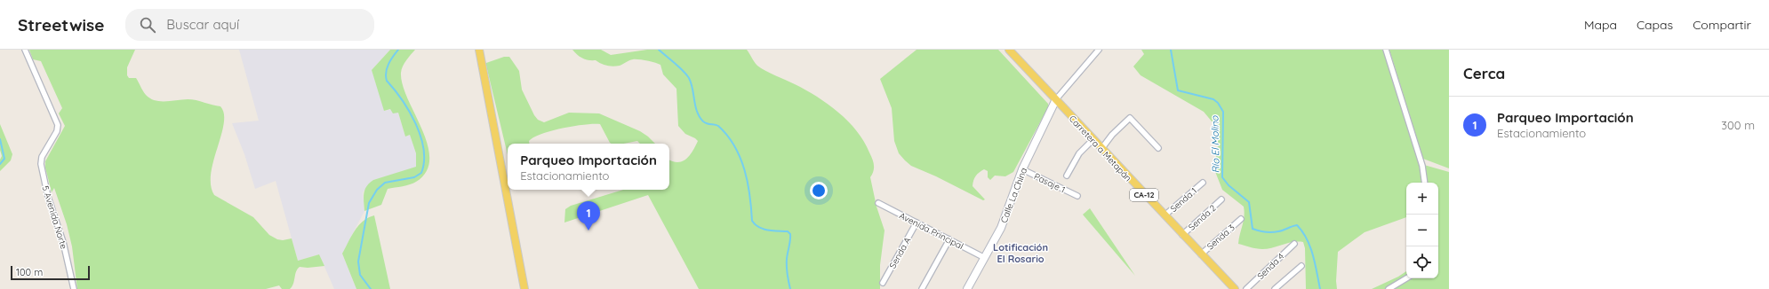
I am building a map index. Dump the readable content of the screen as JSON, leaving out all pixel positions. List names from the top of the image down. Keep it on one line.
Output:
{"streets":{"main road":["Carretera a Metapán","Calle La China","CA-12"],"street":["Pasaje 1","Senda 1","5 Avenida Norte","Senda 2","Avenida Principal","Senda 3","Senda A","Senda 4"]},"crossings":[["Carretera a Metapán","Calle La China"],["Carretera a Metapán","CA-12"],["Carretera a Metapán","Senda 1"],["Carretera a Metapán","Senda 2"],["Carretera a Metapán","Senda 3"],["Pasaje 1","Calle La China"],["Calle La China","CA-12"],["Calle La China","Avenida Principal"],["Avenida Principal","Senda A"]],"districts":["Lotificación El Rosario"],"water":["Río El Molino"],"scale_bar":"100 m","page":{"header":"Streetwise","search":"Buscar aquí","nav":["Mapa","Capas","Compartir"],"heading":"Cerca","list":[{"mark":"1","name":"Parqueo Importación","note":"Estacionamiento","value":"300 m"}],"popup":["Parqueo Importación","Estacionamiento"],"map_buttons":["+","−"],"pins":"1","scale":"100 m"}}
